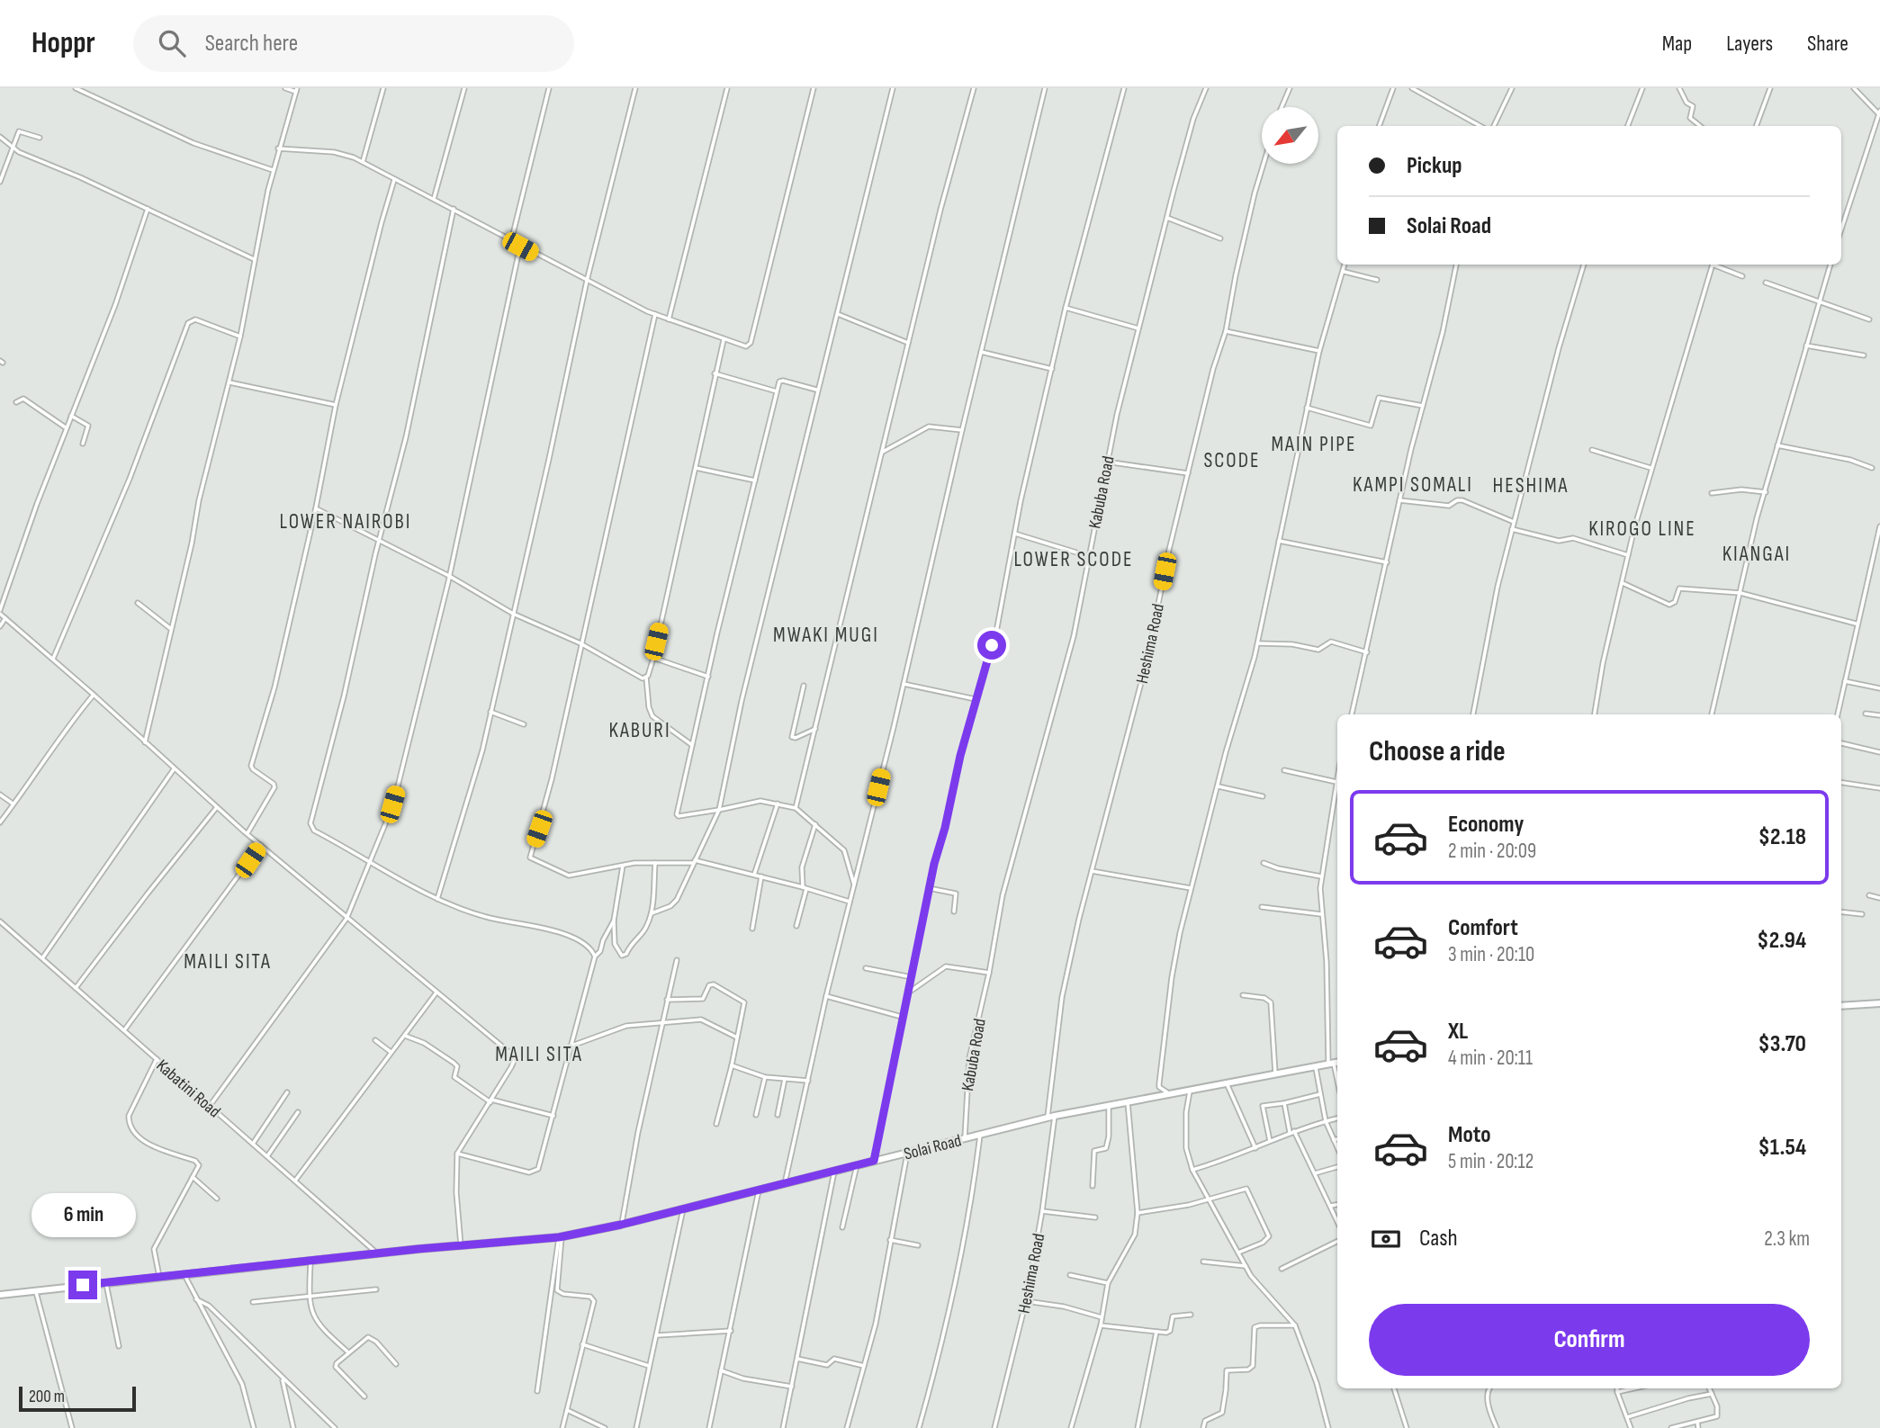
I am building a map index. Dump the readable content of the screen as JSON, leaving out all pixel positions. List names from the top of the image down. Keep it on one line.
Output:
{"streets":{"highway":["Solai Road"],"street":["Kabuba Road","Heshima Road","Kabatini Road"]},"crossings":[["Kabuba Road","Solai Road"],["Heshima Road","Solai Road"],["Kabatini Road","Solai Road"]],"districts":["MAIN PIPE","SCODE","KAMPI SOMALI","HESHIMA","LOWER NAIROBI","KIROGO LINE","KIANGAI","LOWER SCODE","MWAKI MUGI","KABURI","MAILI SITA","MAILI SITA"],"scale_bar":"200 m","north":"bottom left","page":{"header":"Hoppr","search":"Search here","nav":["Map","Layers","Share"],"banner":["Pickup","Solai Road"],"heading":"Choose a ride","list":[{"name":"Economy","note":"2 min · 20:09","value":"$2.18"},{"name":"Comfort","note":"3 min · 20:10","value":"$2.94"},{"name":"XL","note":"4 min · 20:11","value":"$3.70"},{"name":"Moto","note":"5 min · 20:12","value":"$1.54"}],"bubble":"6 min","pay":["Cash","2.3 km"],"buttons":"Confirm","scale":"200 m"}}
